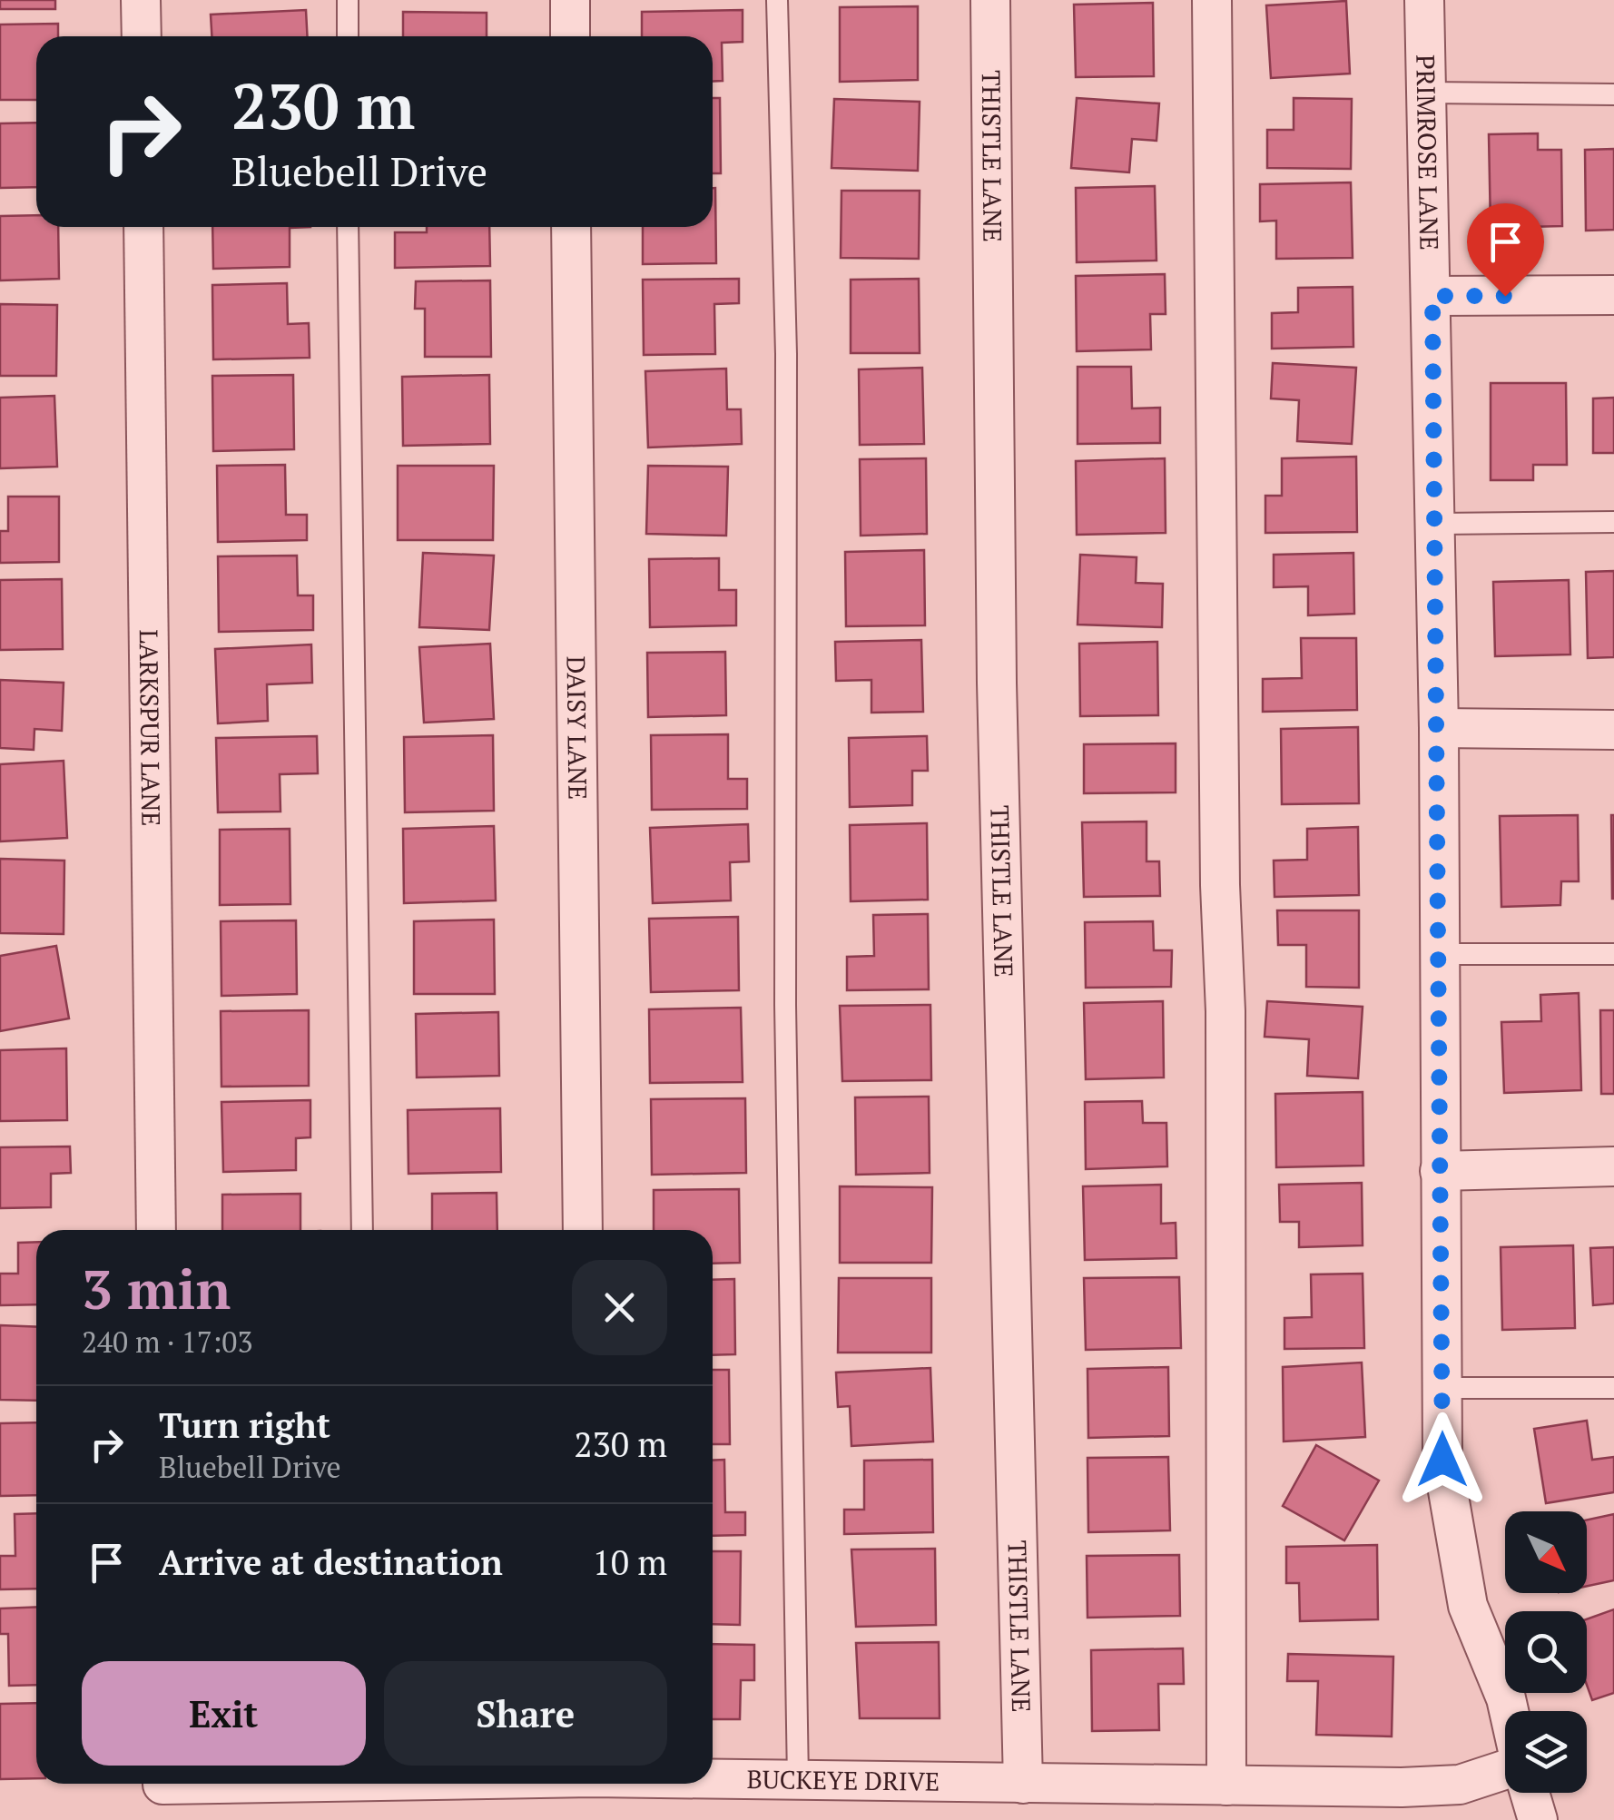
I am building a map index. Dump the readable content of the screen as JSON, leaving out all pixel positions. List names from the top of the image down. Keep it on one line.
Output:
{"streets":{"street":["PRIMROSE LANE","THISTLE LANE","LARKSPUR LANE","DAISY LANE","BUCKEYE DRIVE"]},"crossings":[["THISTLE LANE","BUCKEYE DRIVE"]],"north":"bottom right","page":{"turn":["230 m","Bluebell Drive"],"heading":["3 min","240 m · 17:03"],"list":[{"name":"Turn right","note":"Bluebell Drive","value":"230 m"},{"name":"Arrive at destination","value":"10 m"}],"buttons":["Exit","Share"]}}
